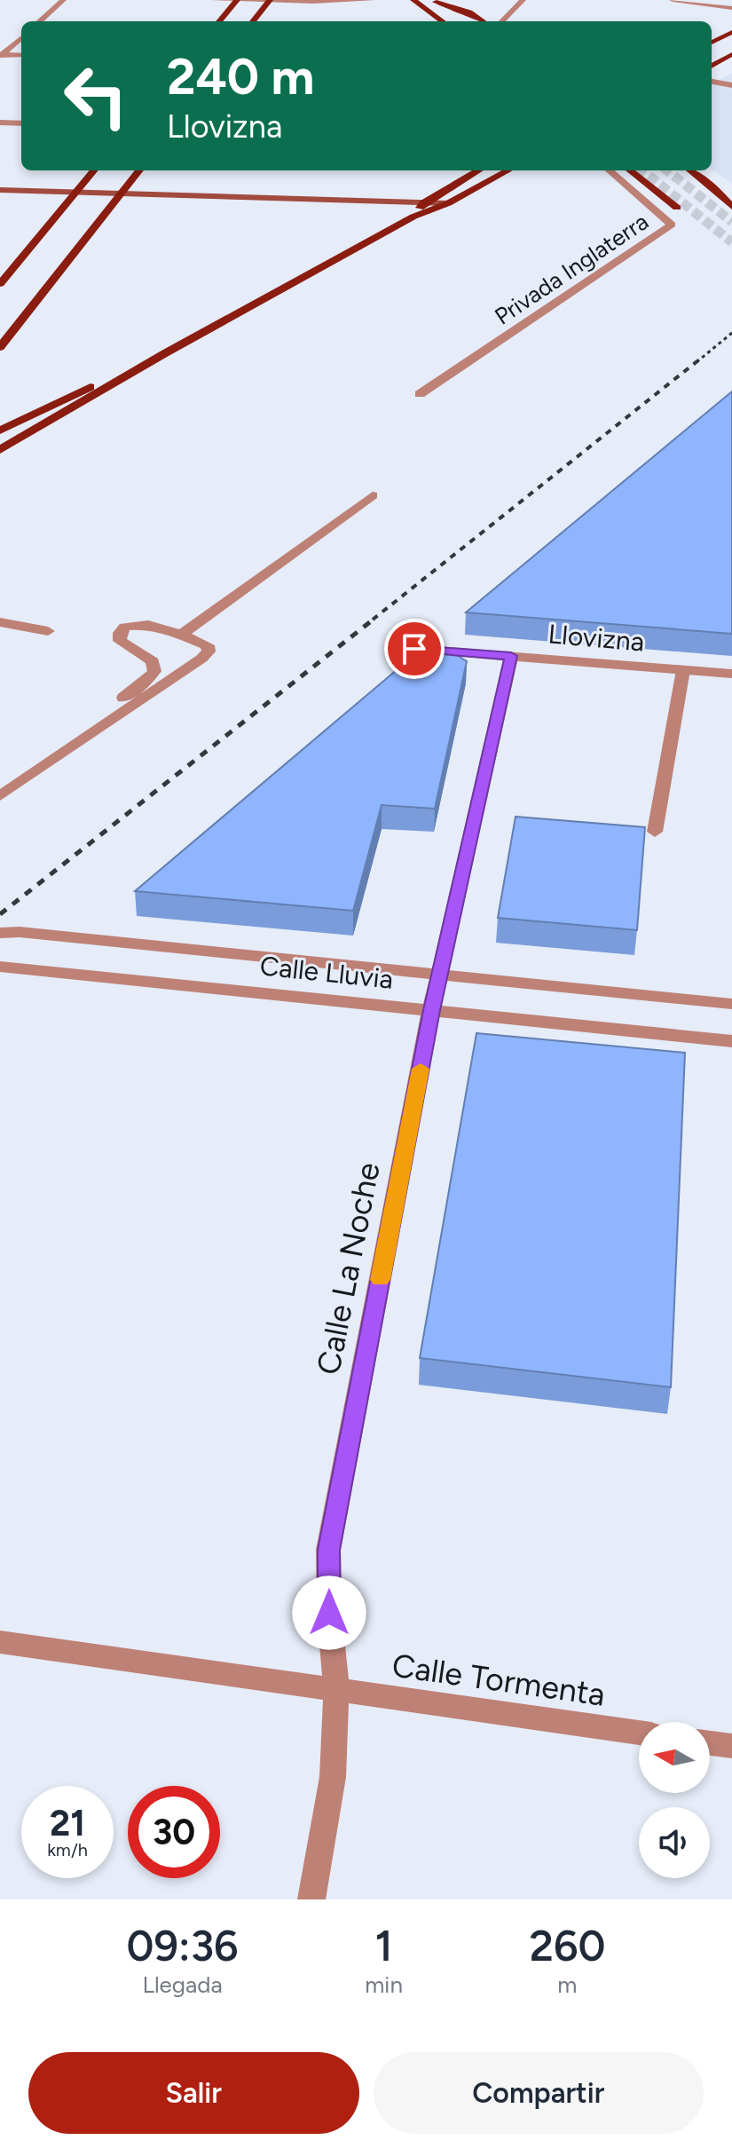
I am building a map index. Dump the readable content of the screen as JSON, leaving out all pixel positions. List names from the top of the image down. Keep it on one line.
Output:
{"streets":{"street":["Privada Inglaterra","Llovizna","Calle Lluvia","Calle La Noche","Calle Tormenta"]},"crossings":[["Llovizna","Calle La Noche"],["Calle Lluvia","Calle La Noche"],["Calle La Noche","Calle Tormenta"]],"north":"left","page":{"turn":["240 m","Llovizna"],"speed":"21 km/h","limit":"30","eta":["09:36","Llegada","1","min","260","m"],"buttons":["Salir","Compartir"]}}
